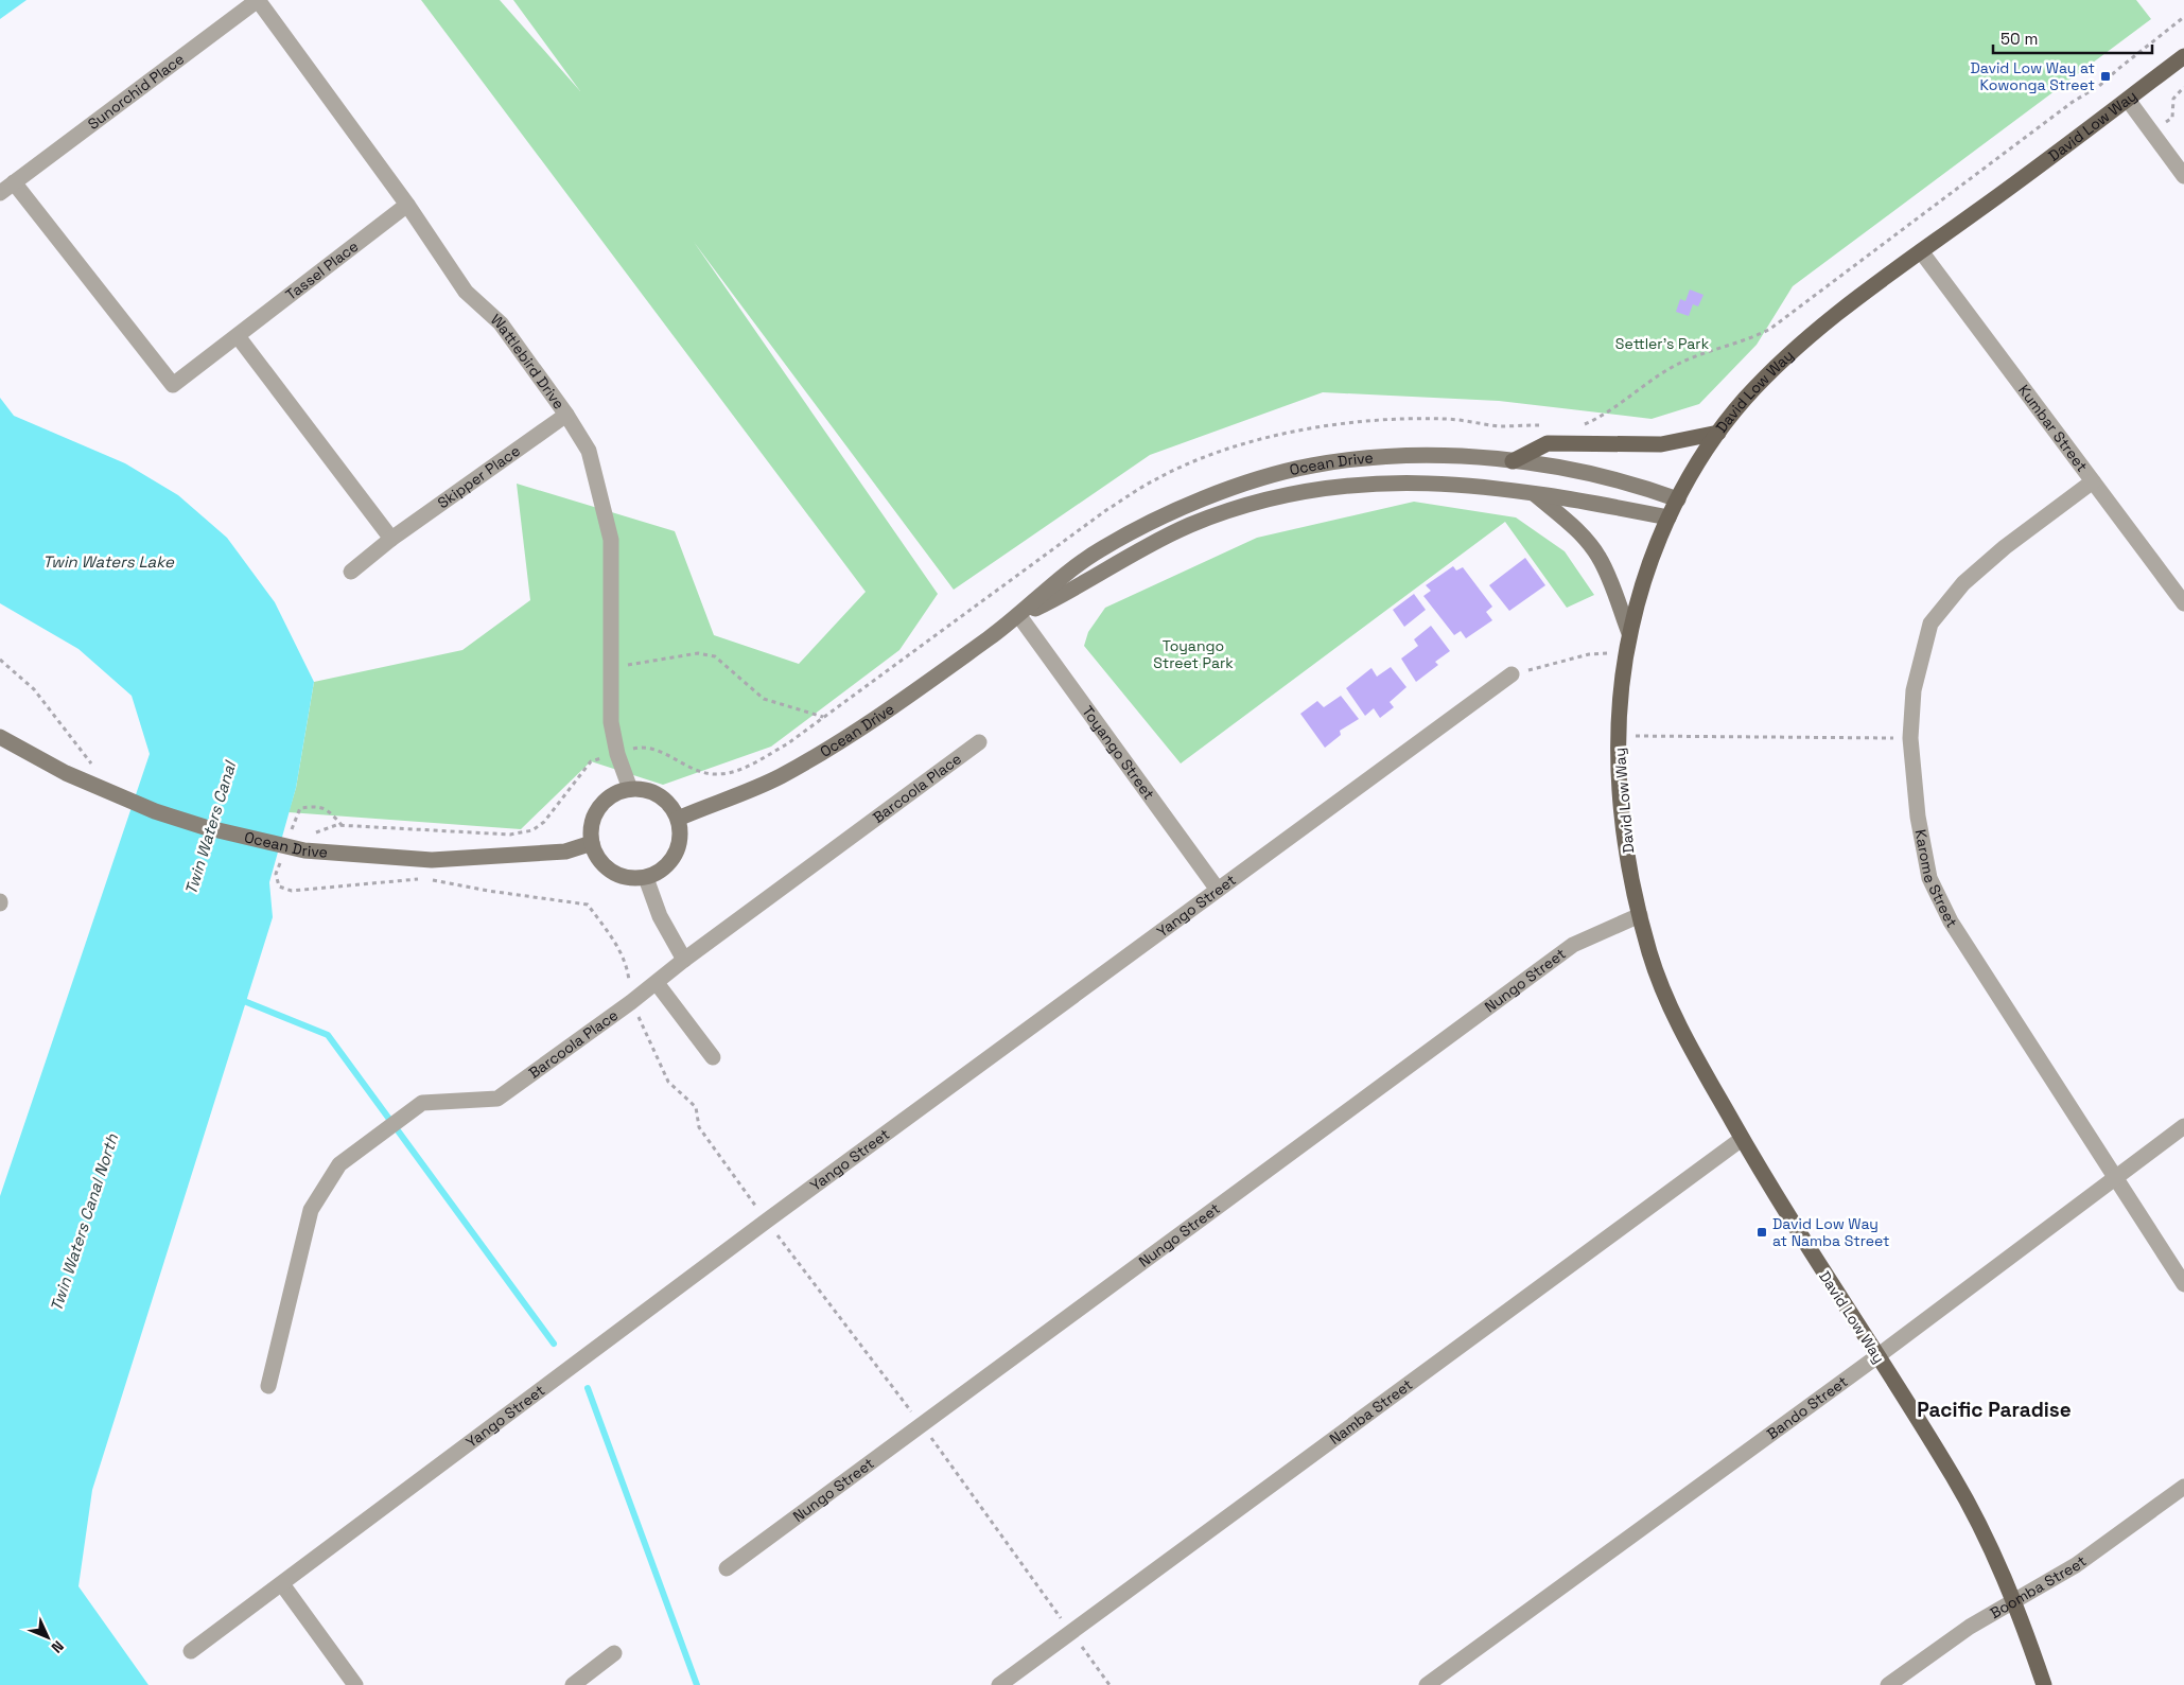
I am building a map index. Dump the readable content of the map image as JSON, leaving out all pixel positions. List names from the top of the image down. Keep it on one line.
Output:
{"streets":{"main road":["David Low Way"],"street":["Sunorchid Place","Tassel Place","Wattlebird Drive","Kumbar Street","Ocean Drive","Skipper Place","Toyango Street","Barcoola Place","Karome Street","Yango Street","Nungo Street","Bando Street","Namba Street","Boomba Street"]},"crossings":[["Sunorchid Place","Tassel Place"],["Sunorchid Place","Wattlebird Drive"],["David Low Way","Kumbar Street"],["David Low Way","Ocean Drive"],["David Low Way","Nungo Street"],["David Low Way","Bando Street"],["David Low Way","Namba Street"],["David Low Way","Boomba Street"],["Tassel Place","Wattlebird Drive"],["Wattlebird Drive","Ocean Drive"],["Wattlebird Drive","Skipper Place"],["Kumbar Street","Karome Street"],["Ocean Drive","Toyango Street"],["Toyango Street","Yango Street"],["Karome Street","Bando Street"]],"districts":["Pacific Paradise"],"water":["Twin Waters Lake","Twin Waters Canal","Twin Waters Canal North"],"parks":["Settler's Park","Toyango Street Park"],"places":{"transit":["David Low Way at Kowonga Street","David Low Way at Namba Street"]},"scale_bar":"50 m","north":"bottom right"}
